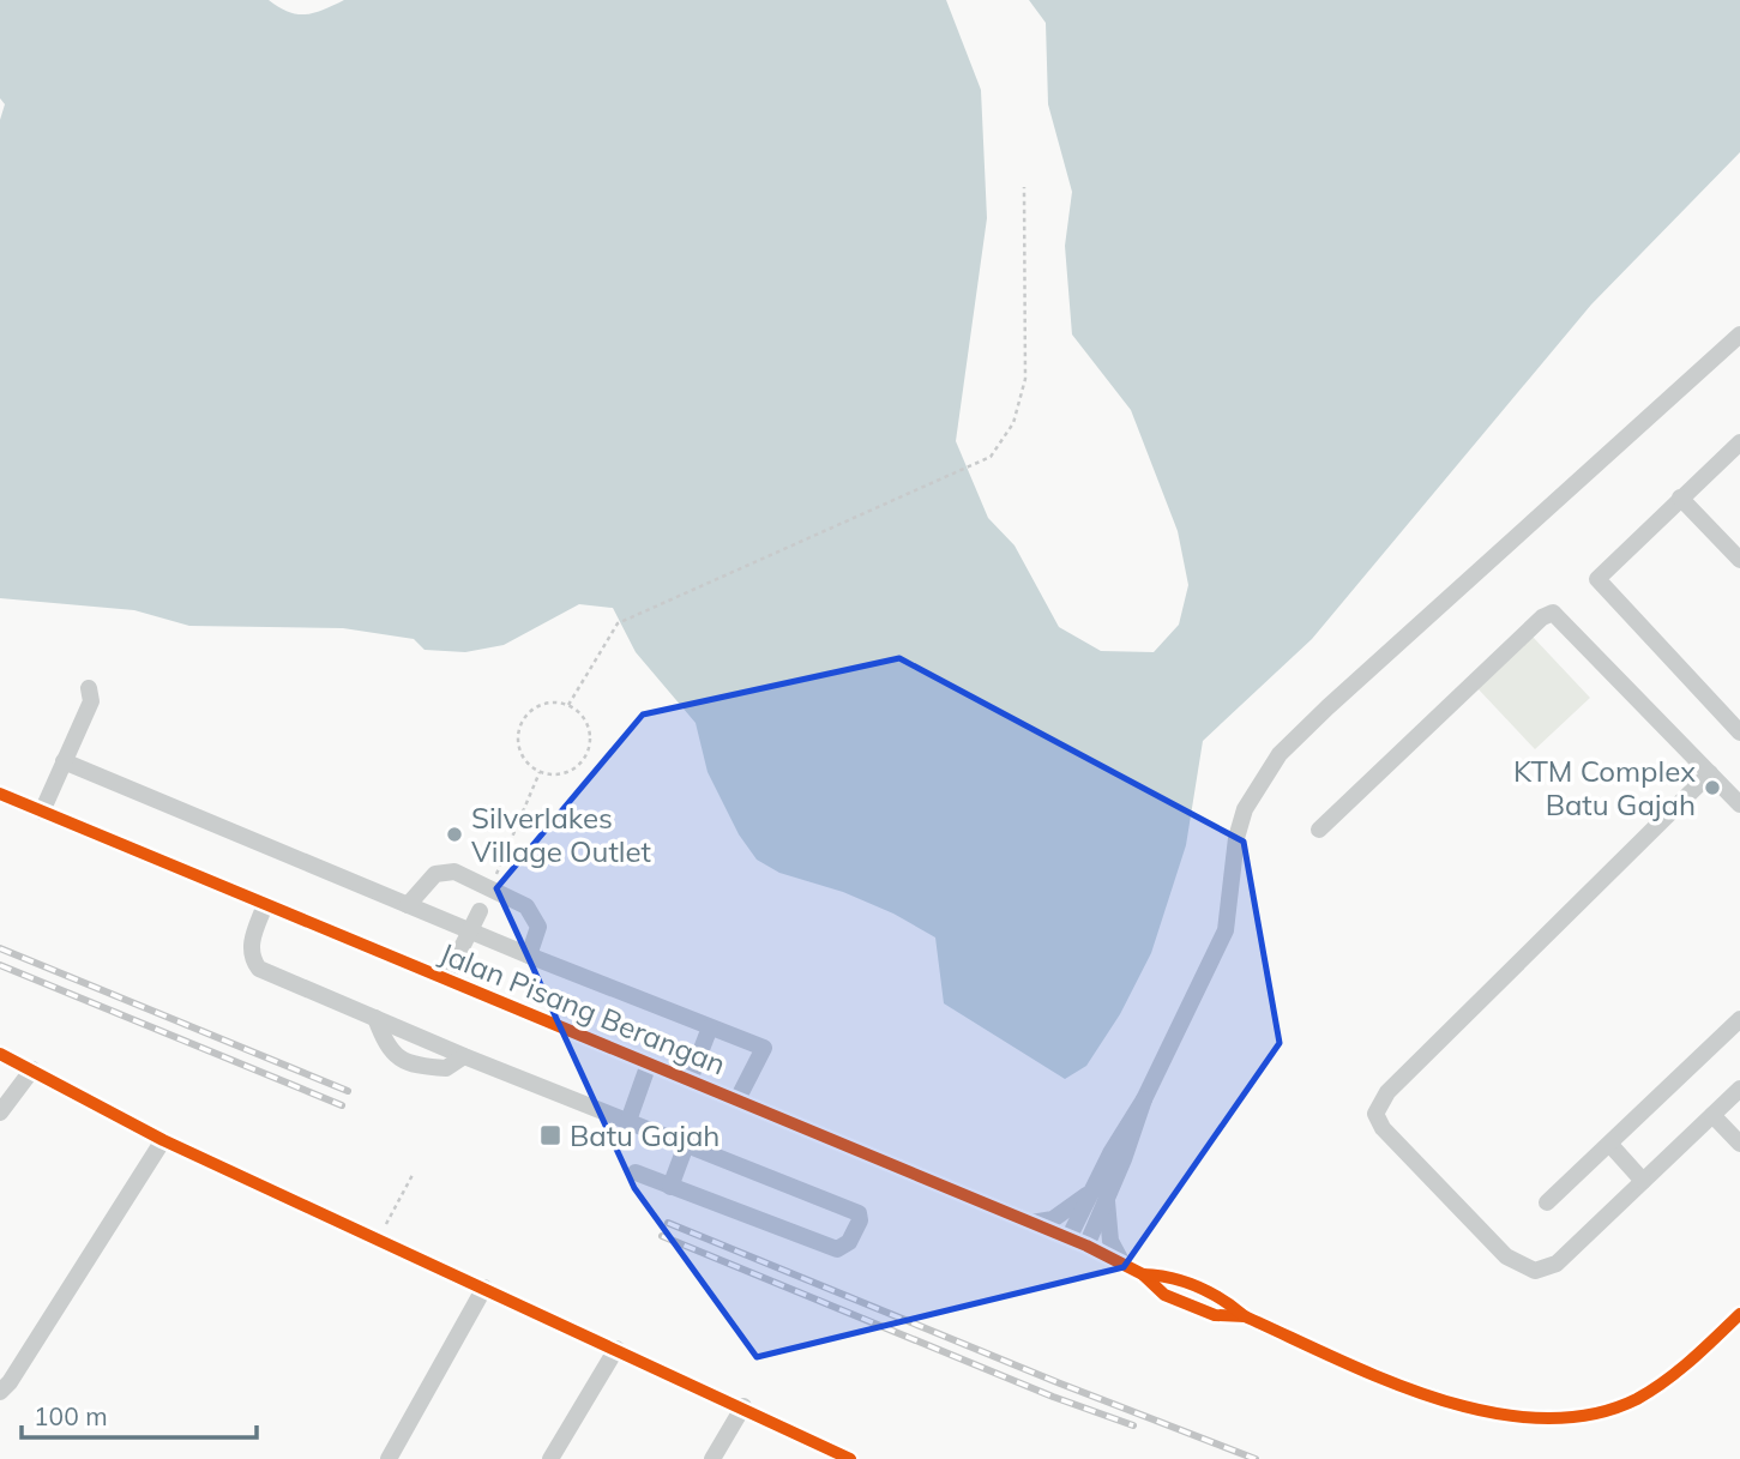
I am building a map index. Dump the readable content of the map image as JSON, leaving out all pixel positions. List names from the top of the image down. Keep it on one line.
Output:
{"streets":{"street":["Jalan Pisang Berangan"]},"places":{"other":["KTM Complex Batu Gajah","Silverlakes Village Outlet"],"transit":["Batu Gajah"]},"scale_bar":"100 m"}
